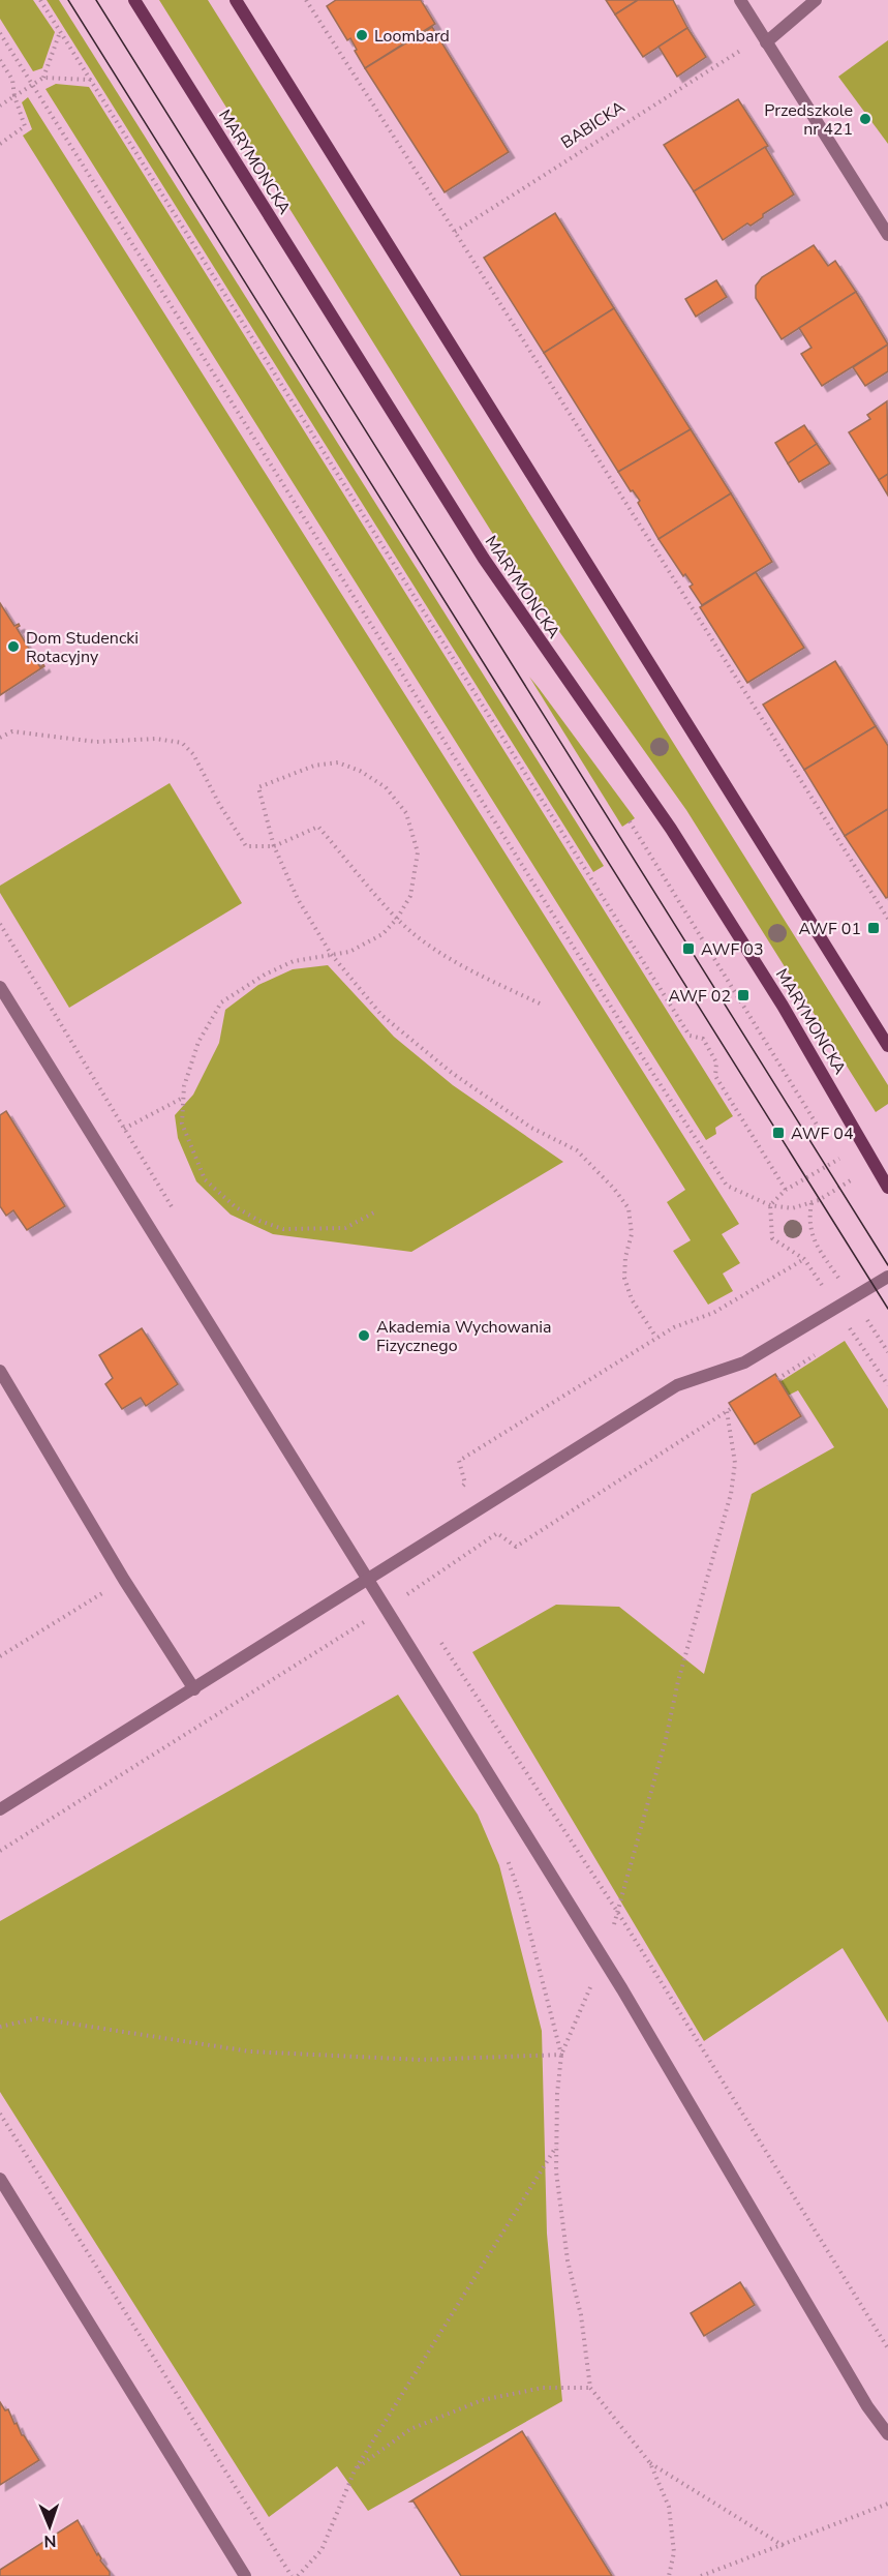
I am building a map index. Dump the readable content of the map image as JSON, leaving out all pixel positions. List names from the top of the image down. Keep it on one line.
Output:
{"streets":{"main road":["MARYMONCKA"],"path":["BABICKA"]},"places":{"other":["Loombard","Przedszkole nr 421","Dom Studencki Rotacyjny","Akademia Wychowania Fizycznego"],"transit":["AWF 01","AWF 03","AWF 02","AWF 04"]},"north":"bottom"}
